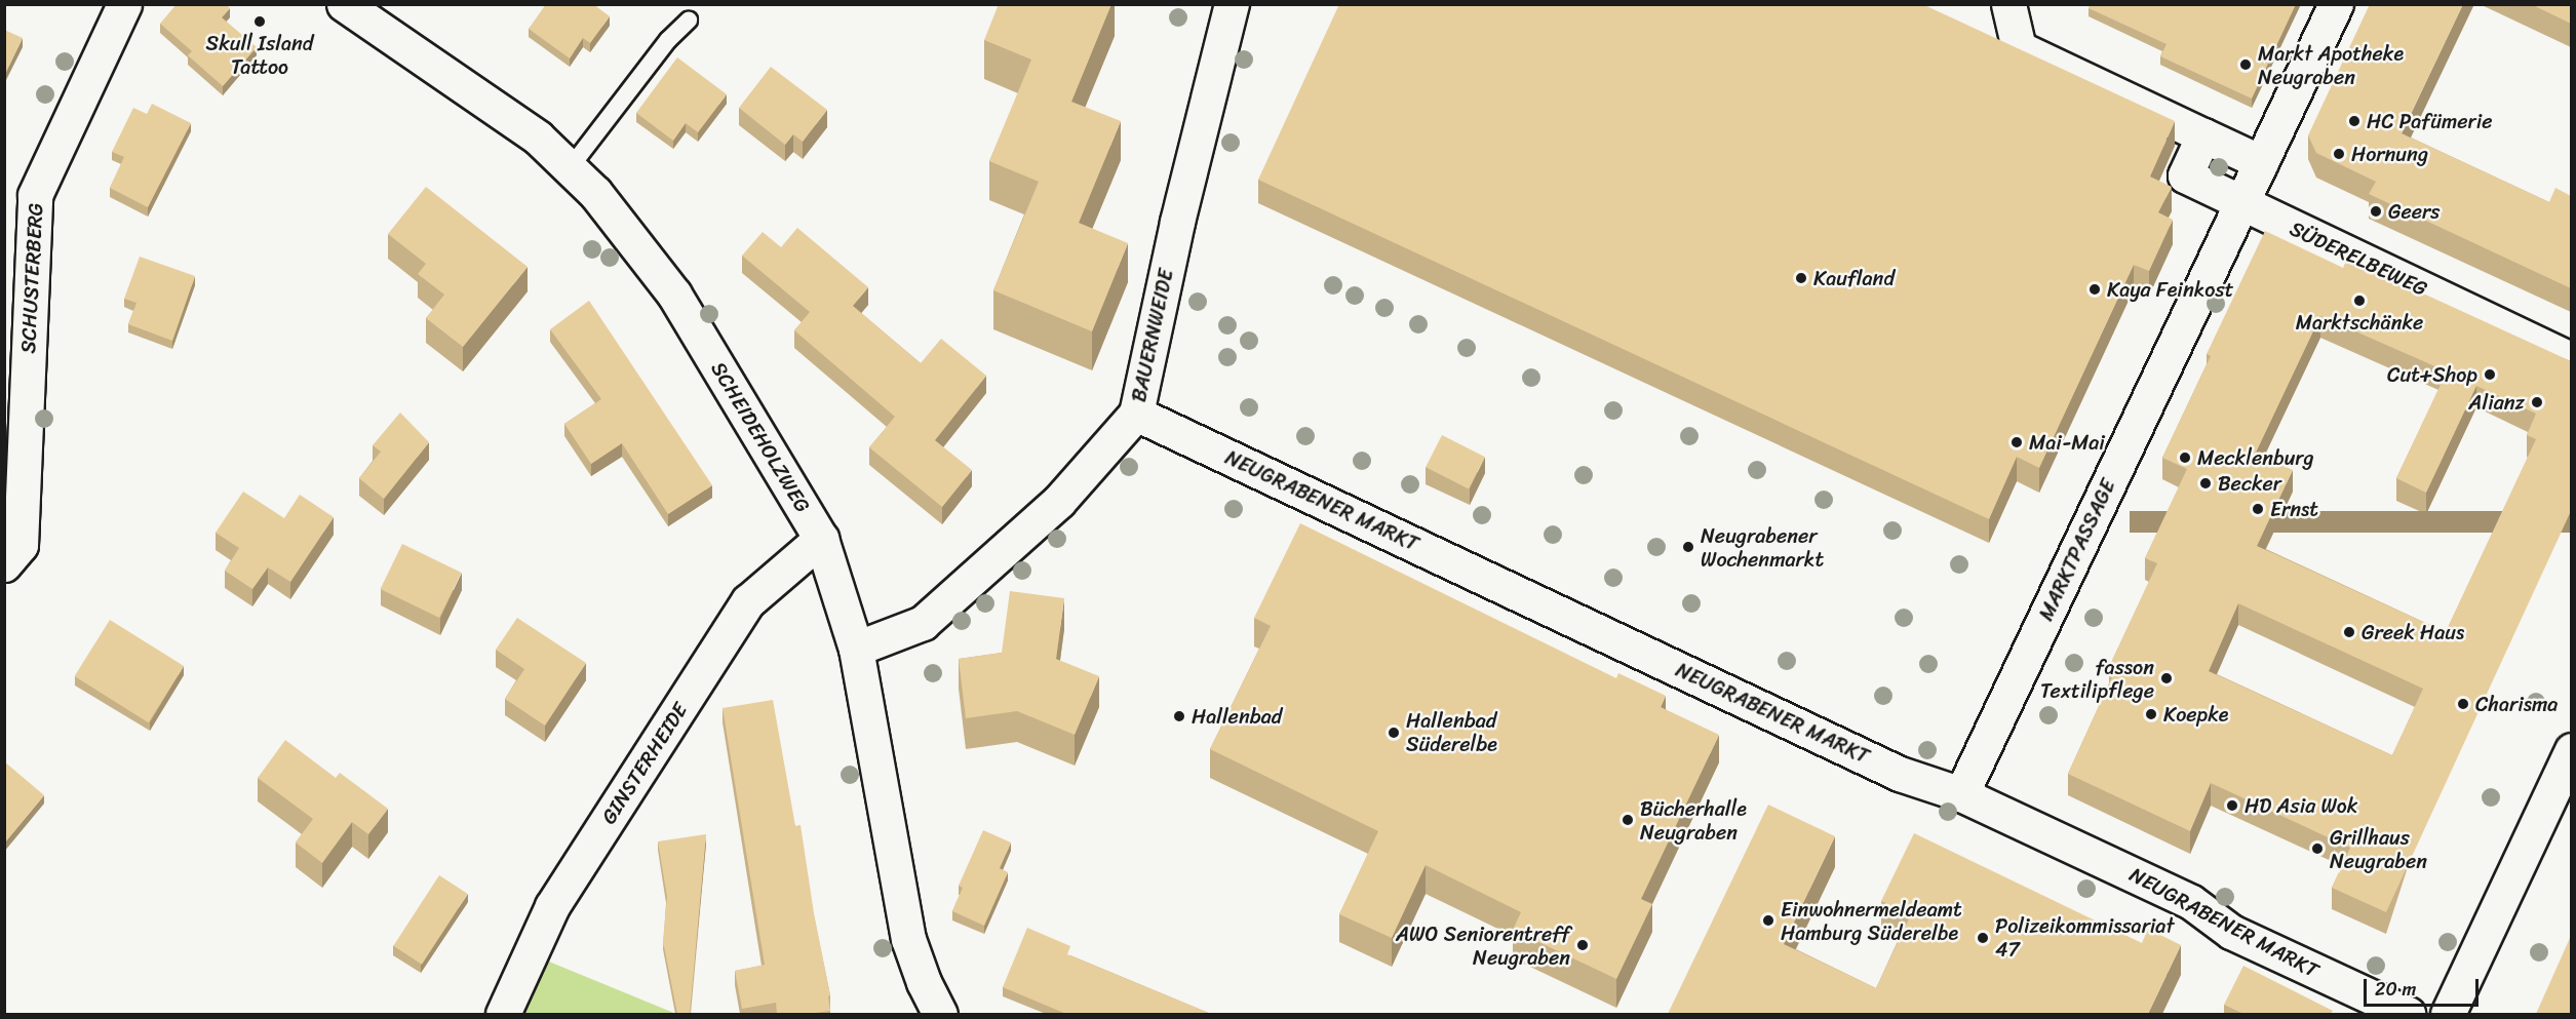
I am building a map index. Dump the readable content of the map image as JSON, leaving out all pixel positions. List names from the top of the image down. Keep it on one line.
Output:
{"streets":{"street":["SÜDERELBEWEG","SCHUSTERBERG","BAUERNWEIDE","SCHEIDEHOLZWEG","NEUGRABENER MARKT","MARKTPASSAGE","GINSTERHEIDE"]},"crossings":[["SÜDERELBEWEG","MARKTPASSAGE"],["BAUERNWEIDE","SCHEIDEHOLZWEG"],["BAUERNWEIDE","NEUGRABENER MARKT"],["SCHEIDEHOLZWEG","GINSTERHEIDE"],["NEUGRABENER MARKT","MARKTPASSAGE"]],"places":["Skull Island Tattoo","Markt Apotheke Neugraben","HC Pafümerie","Hornung","Geers","Kaufland","Kaya Feinkost","Marktschänke","Cut+Shop","Alianz","Mai-Mai","Mecklenburg","Becker","Ernst","Neugrabener Wochenmarkt","Greek Haus","fasson Textilipflege","Charisma","Koepke","Hallenbad","Hallenbad Süderelbe","HD Asia Wok","Bücherhalle Neugraben","Grillhaus Neugraben","Einwohnermeldeamt Hamburg Süderelbe","Polizeikommissariat 47","AWO Seniorentreff Neugraben"],"scale_bar":"20 m"}
